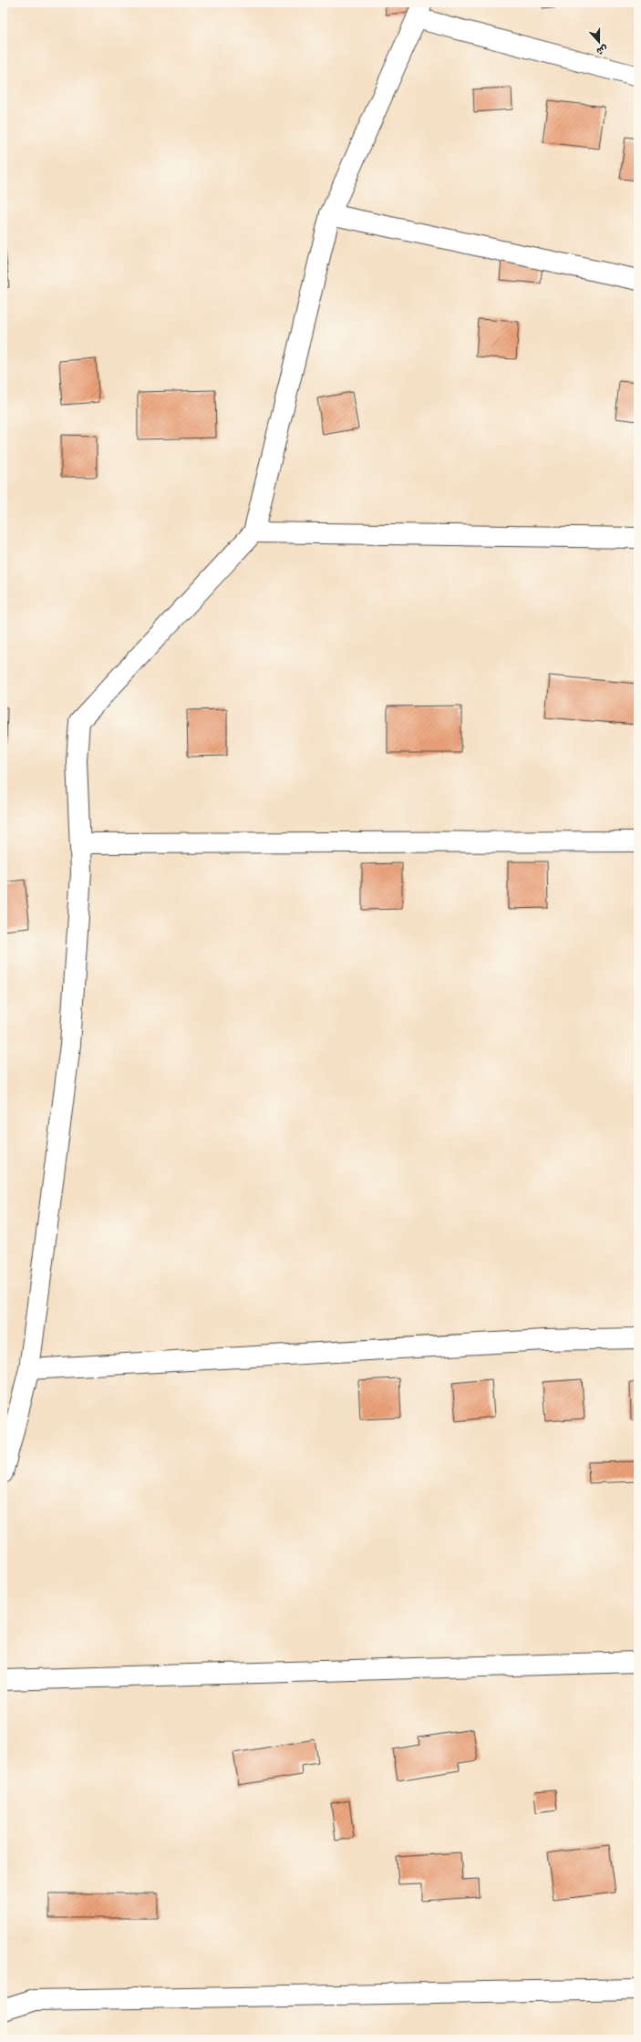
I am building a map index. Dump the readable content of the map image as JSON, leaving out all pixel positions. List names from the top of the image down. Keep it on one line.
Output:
{"north":"bottom"}
